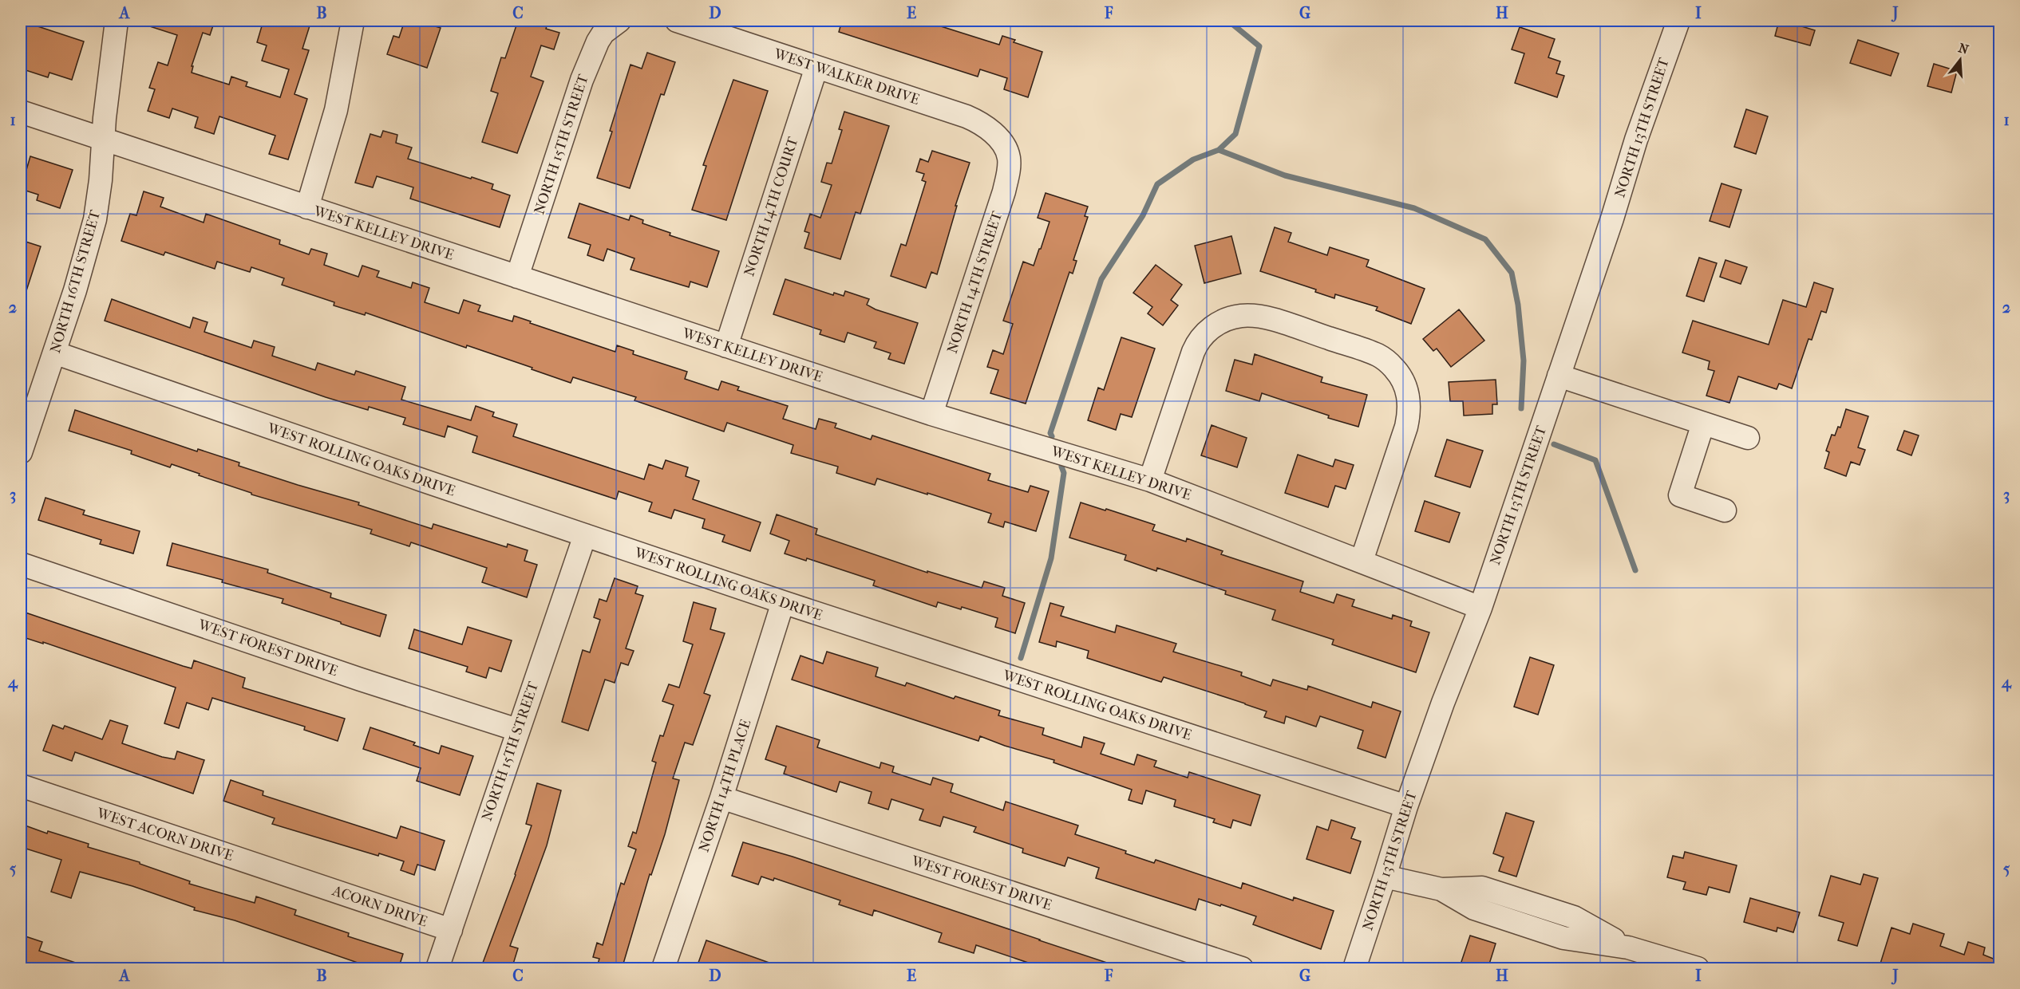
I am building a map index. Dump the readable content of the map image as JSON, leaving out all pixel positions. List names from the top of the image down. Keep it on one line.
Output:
{"streets":{"street":["WEST WALKER DRIVE","NORTH 13TH STREET","NORTH 15TH STREET","NORTH 14TH COURT","WEST KELLEY DRIVE","NORTH 16TH STREET","NORTH 14TH STREET","WEST ROLLING OAKS DRIVE","WEST FOREST DRIVE","NORTH 14TH PLACE","WEST ACORN DRIVE","ACORN DRIVE"]},"crossings":[["WEST WALKER DRIVE","NORTH 14TH COURT"],["WEST WALKER DRIVE","NORTH 14TH STREET"],["NORTH 13TH STREET","WEST KELLEY DRIVE"],["NORTH 13TH STREET","WEST ROLLING OAKS DRIVE"],["NORTH 15TH STREET","WEST KELLEY DRIVE"],["NORTH 15TH STREET","WEST ROLLING OAKS DRIVE"],["NORTH 15TH STREET","WEST FOREST DRIVE"],["NORTH 15TH STREET","ACORN DRIVE"],["NORTH 14TH COURT","WEST KELLEY DRIVE"],["WEST KELLEY DRIVE","NORTH 16TH STREET"],["WEST KELLEY DRIVE","NORTH 14TH STREET"],["NORTH 16TH STREET","WEST ROLLING OAKS DRIVE"],["WEST ROLLING OAKS DRIVE","NORTH 14TH PLACE"],["WEST FOREST DRIVE","NORTH 14TH PLACE"],["WEST ACORN DRIVE","ACORN DRIVE"]],"north":"top","grid":{"columns":["A","B","C","D","E","F","G","H","I","J"],"rows":["1","2","3","4","5"]}}
